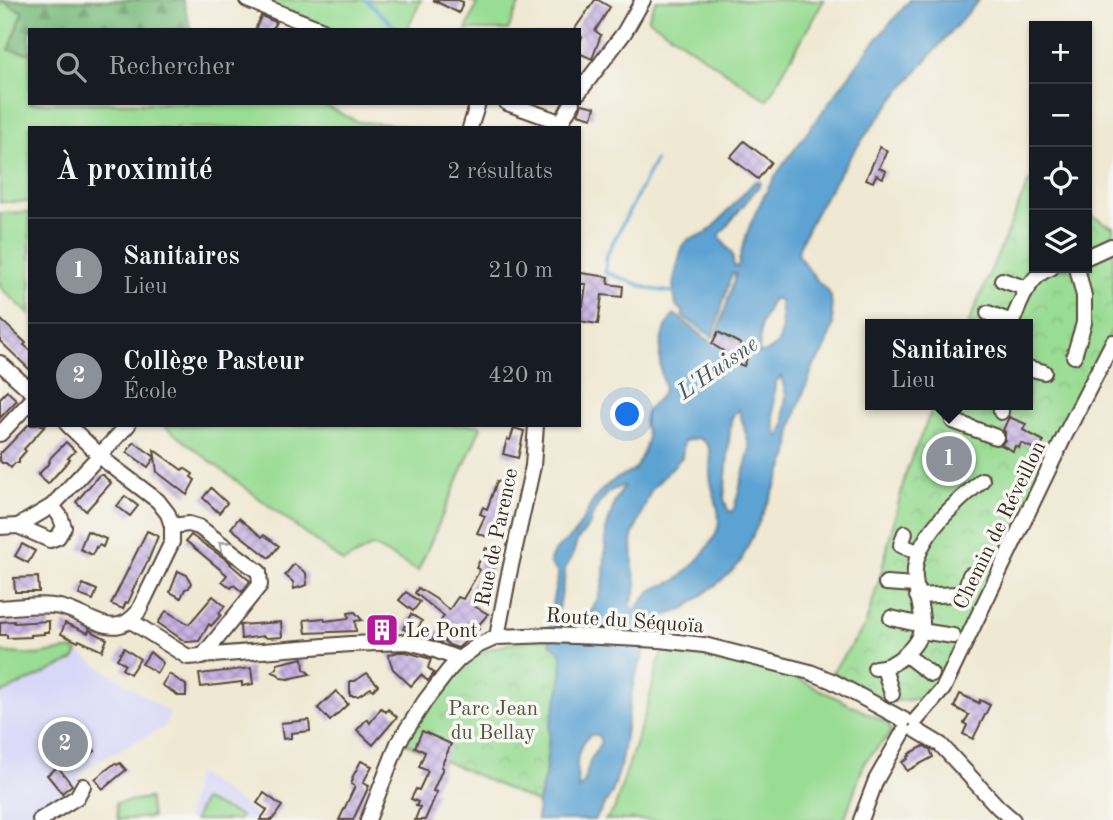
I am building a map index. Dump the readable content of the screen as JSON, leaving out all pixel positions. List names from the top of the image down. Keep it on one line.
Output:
{"streets":{"street":["Chemin de Réveillon","Rue de Parence","Route du Séquoïa"]},"crossings":[["Chemin de Réveillon","Route du Séquoïa"],["Rue de Parence","Route du Séquoïa"]],"water":["L'Huisne"],"parks":["Parc Jean du Bellay"],"places":{"building":["Le Pont"]},"page":{"map_buttons":["+","−"],"search":"Rechercher","heading":["À proximité","2 résultats"],"list":[{"mark":"1","name":"Sanitaires","note":"Lieu","value":"210 m"},{"mark":"2","name":"Collège Pasteur","note":"École","value":"420 m"}],"popup":["Sanitaires","Lieu"],"pins":["1","2"]}}
